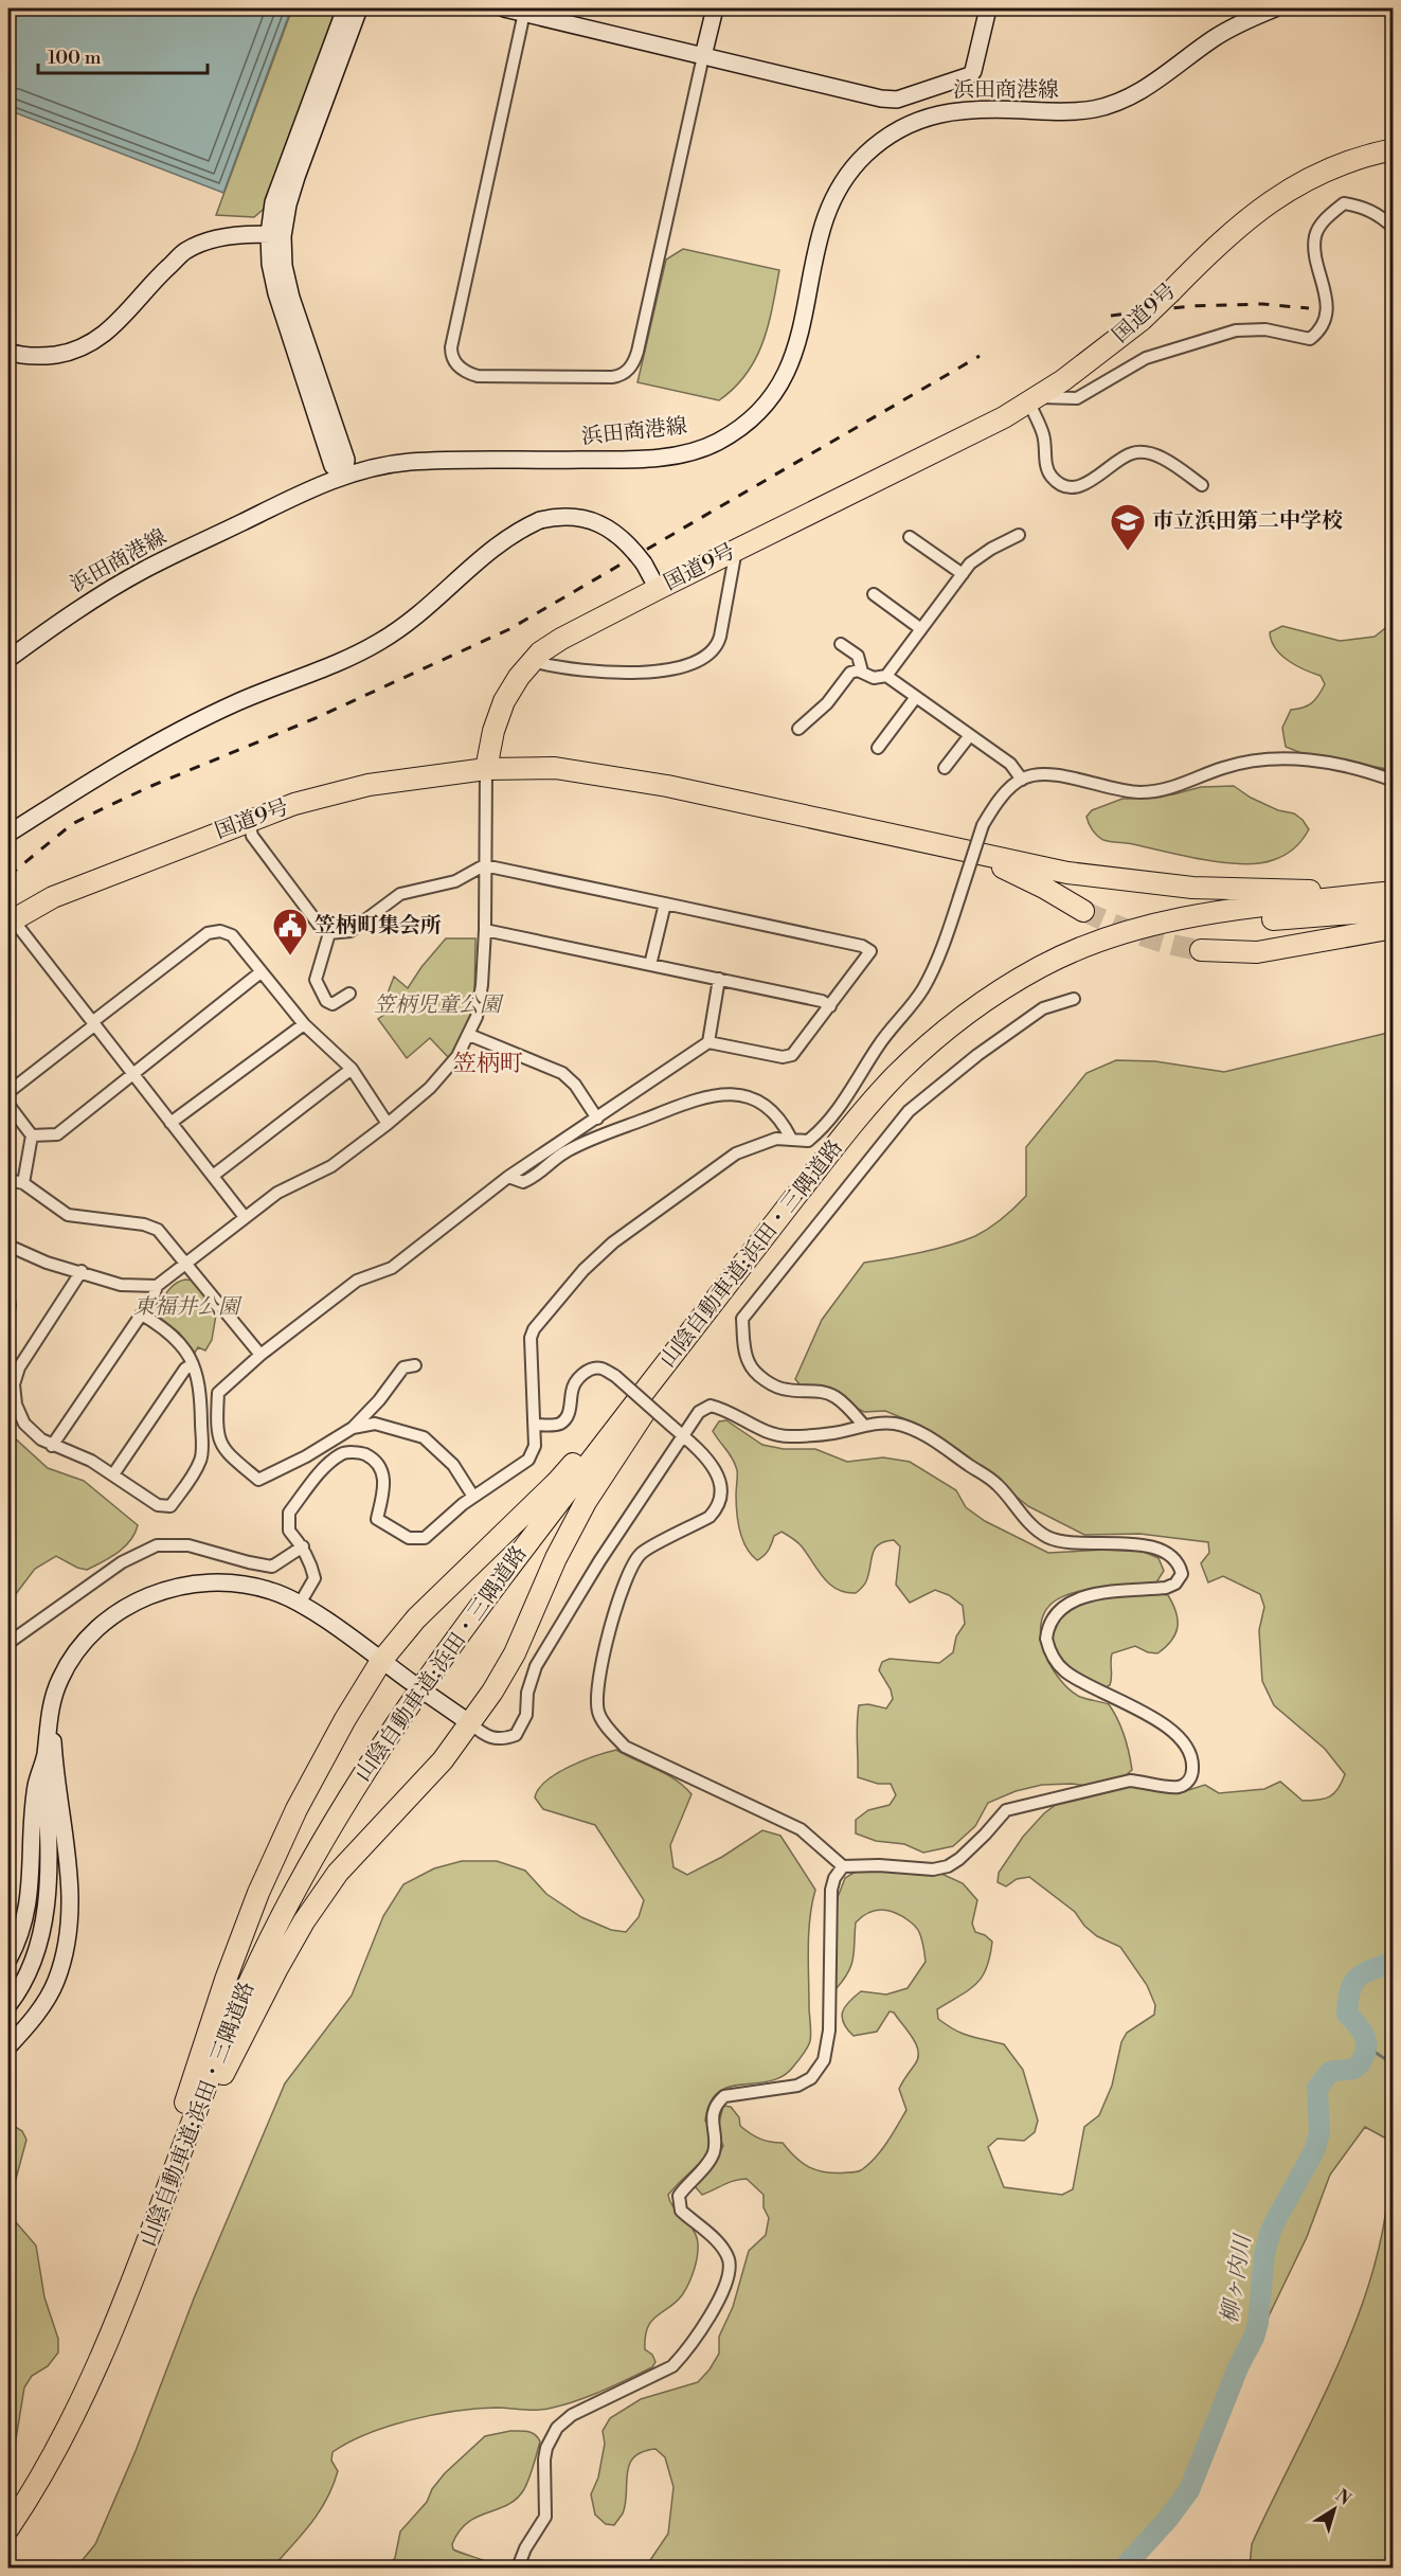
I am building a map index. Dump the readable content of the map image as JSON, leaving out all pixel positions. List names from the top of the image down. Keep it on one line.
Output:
{"streets":{"highway":["国道9号","山陰自動車道;浜田・三隅道路"],"street":["浜田商港線"]},"districts":["笠柄町"],"water":["柳ヶ内川"],"parks":["笠柄児童公園","東福井公園"],"places":{"school or university":["市立浜田第二中学校"],"public building":["笠柄町集会所"]},"scale_bar":"100 m","north":"top right"}
